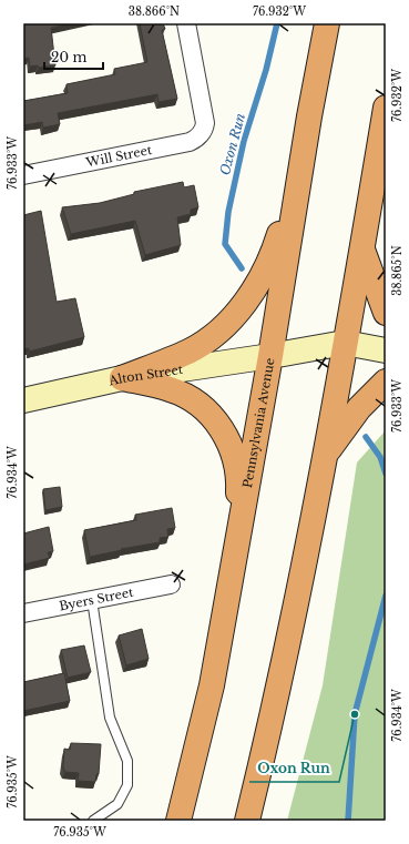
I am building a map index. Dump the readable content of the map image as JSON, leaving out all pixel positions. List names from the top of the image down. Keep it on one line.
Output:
{"streets":{"highway":["Pennsylvania Avenue"],"street":["Will Street","Alton Street","Byers Street"]},"crossings":[["Alton Street","Pennsylvania Avenue"]],"water":["Oxon Run"],"places":["Oxon Run"],"scale_bar":"20 m","coordinates":["38.866°N","76.932°W","76.933°W","38.865°N","76.934°W","76.935°W"]}
